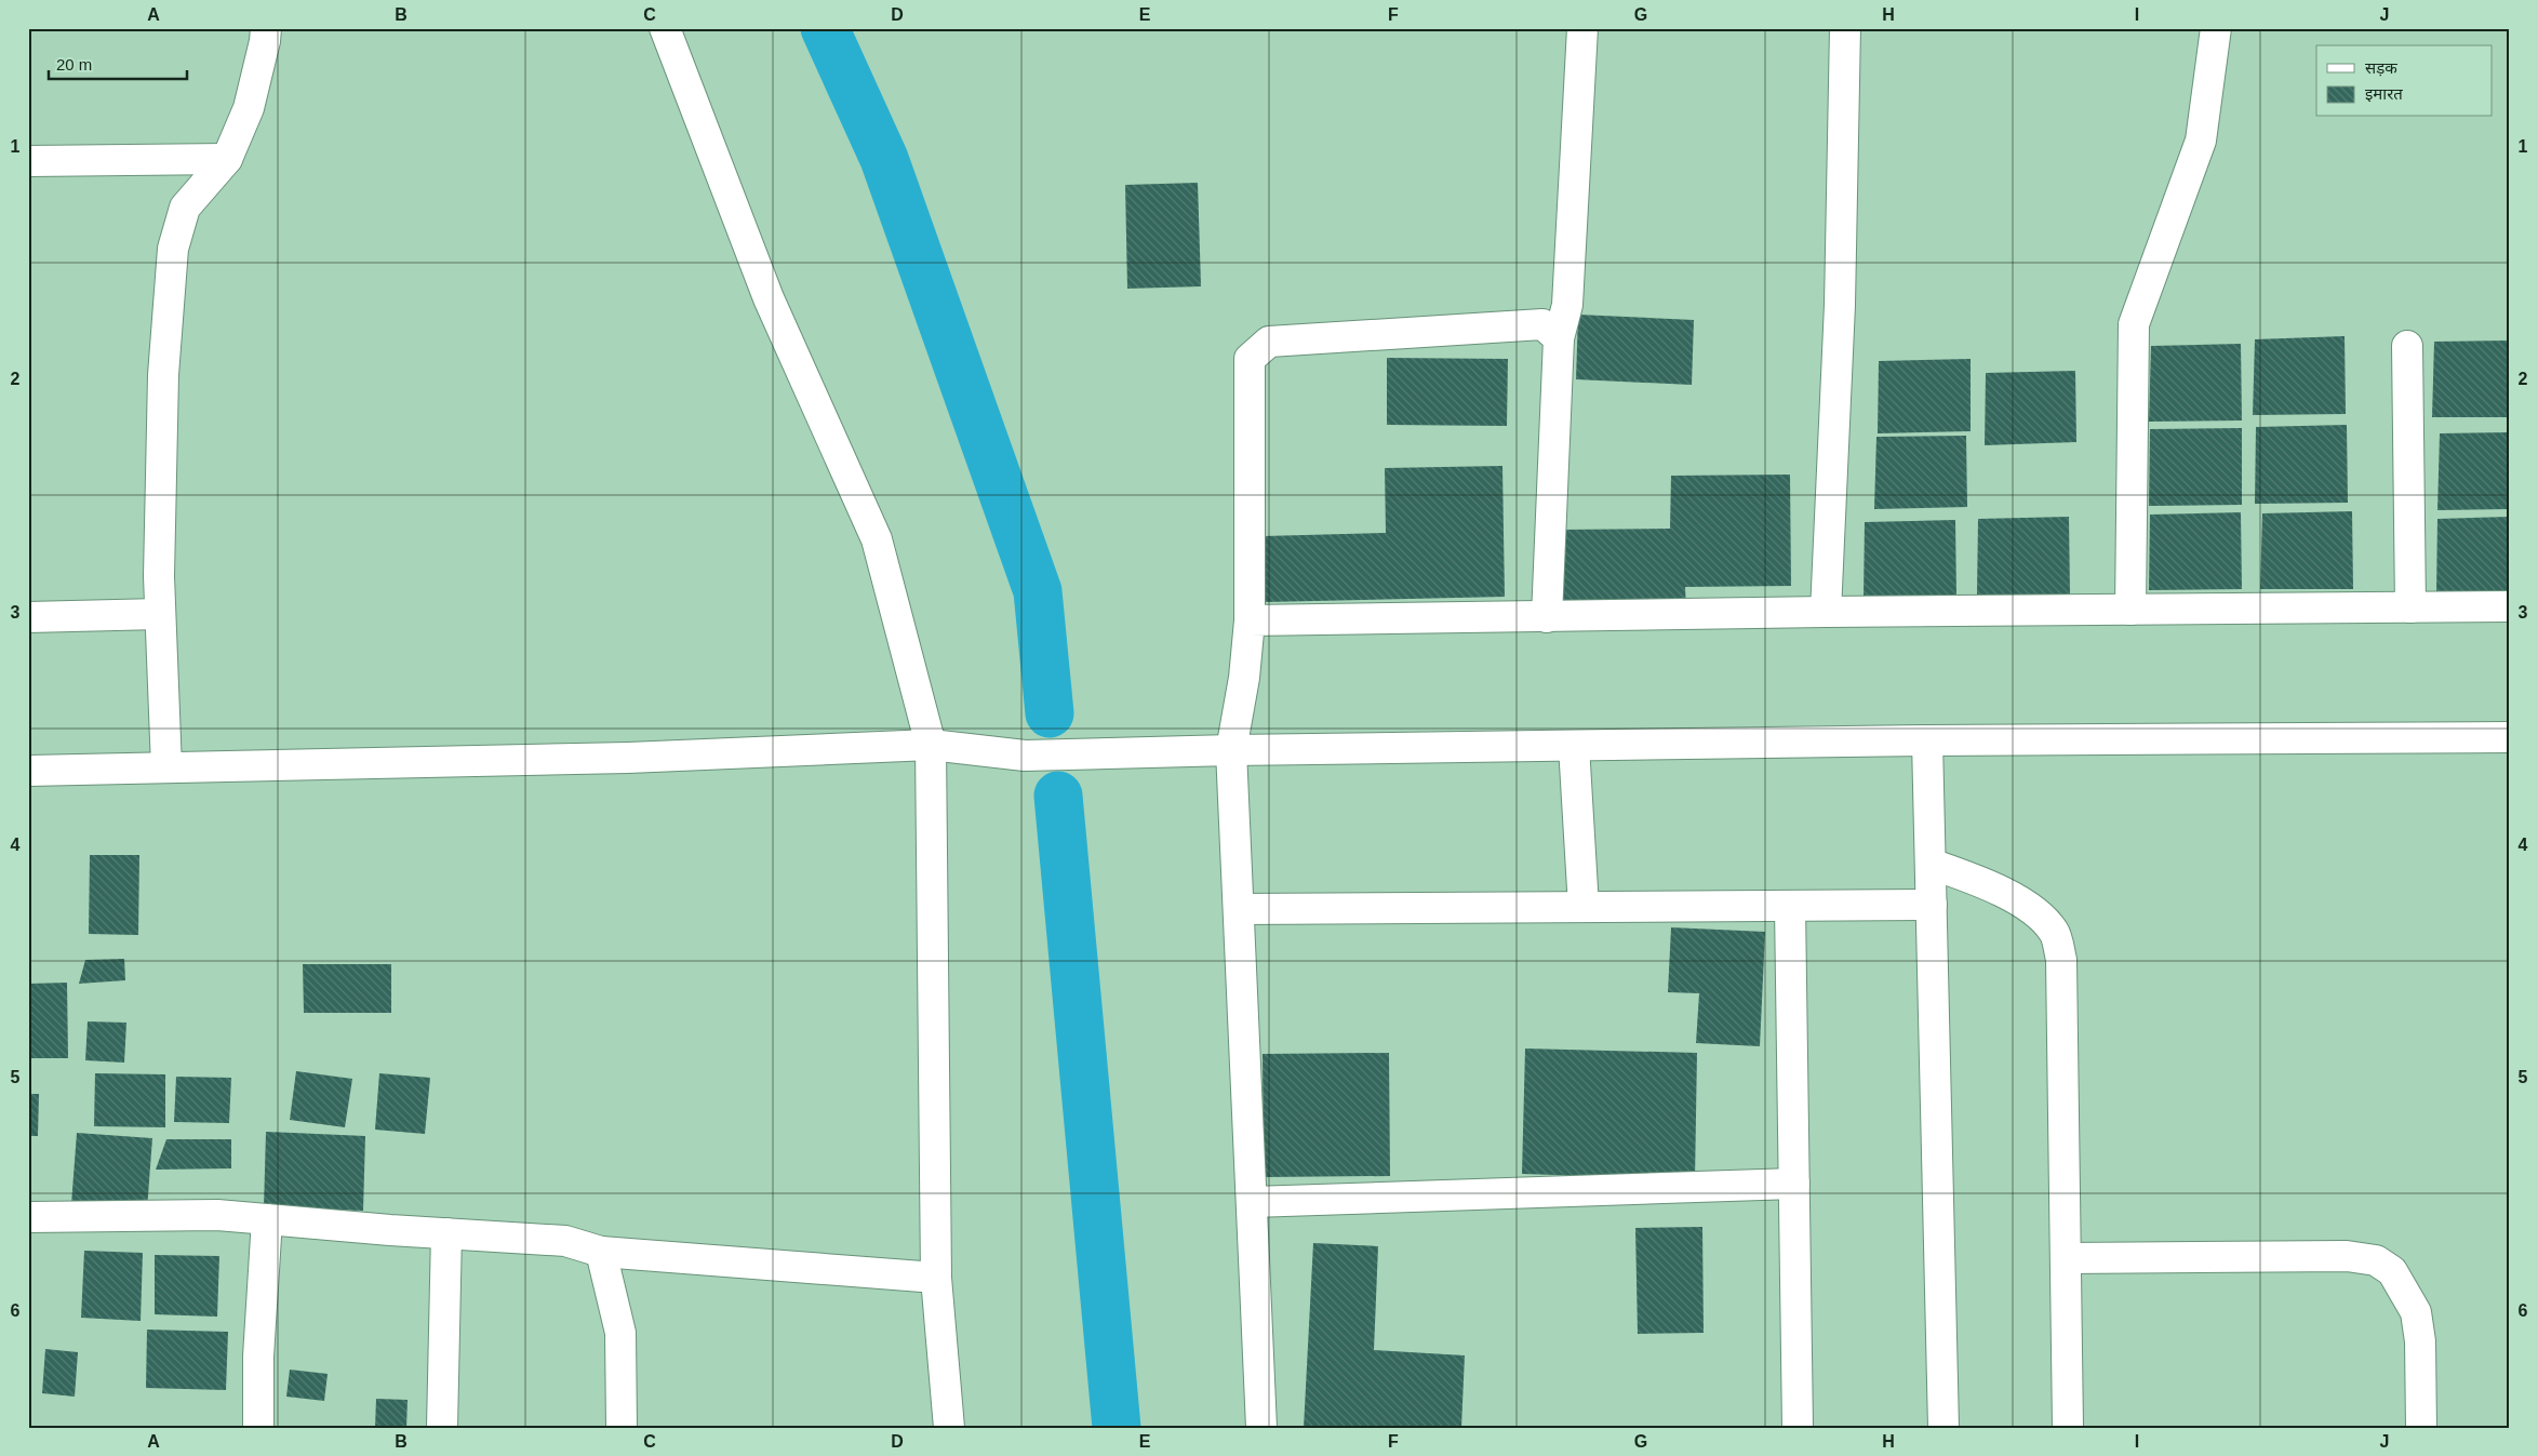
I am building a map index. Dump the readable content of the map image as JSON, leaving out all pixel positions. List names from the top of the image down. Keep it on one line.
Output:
{"legend":["सड़क","इमारत"],"scale_bar":"20 m","grid":{"columns":["A","B","C","D","E","F","G","H","I","J"],"rows":["1","2","3","4","5","6"]}}
